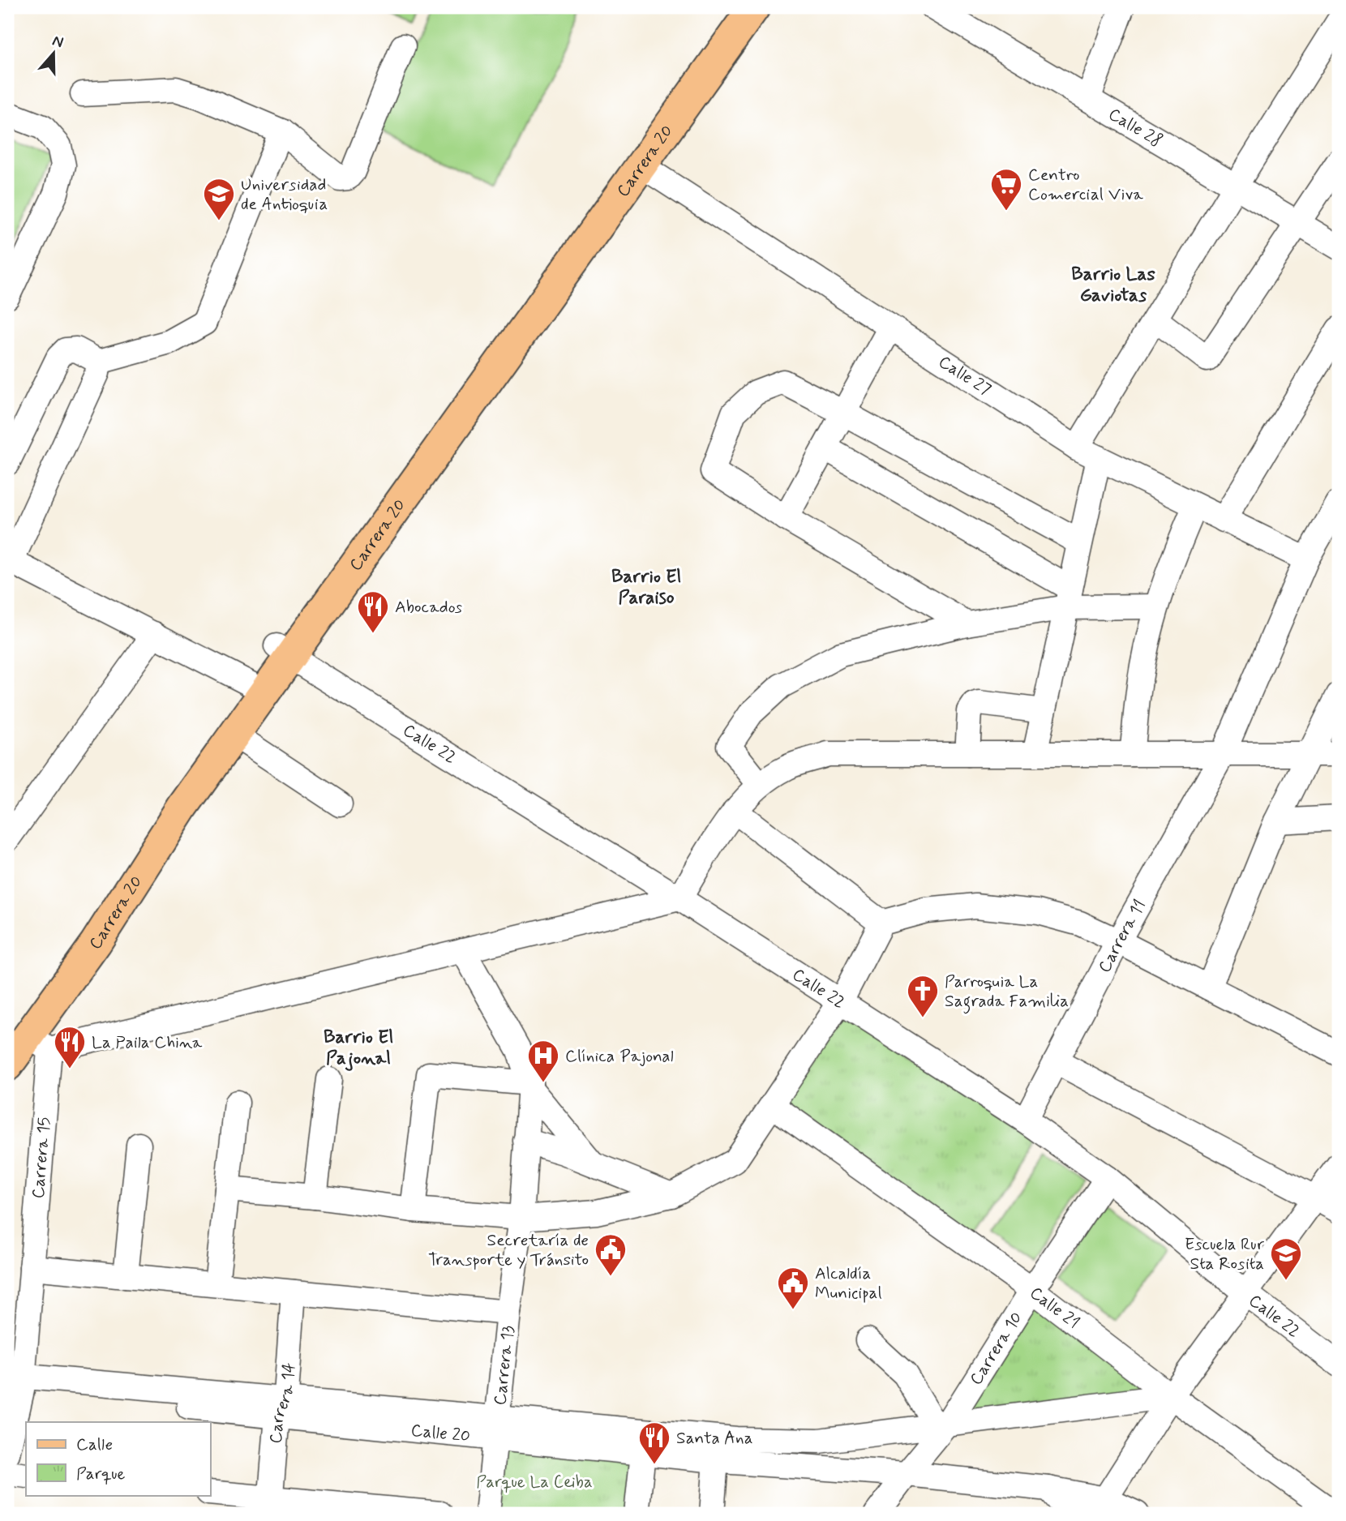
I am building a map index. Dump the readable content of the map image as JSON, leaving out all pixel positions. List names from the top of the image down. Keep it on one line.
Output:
{"streets":{"main road":["Carrera 20"],"street":["Calle 28","Calle 27","Calle 22","Carrera 11","Carrera 15","Calle 21","Carrera 10","Carrera 13","Carrera 14","Calle 20"]},"crossings":[["Carrera 20","Calle 27"],["Carrera 20","Calle 22"],["Carrera 20","Carrera 15"],["Calle 27","Carrera 11"],["Calle 22","Carrera 11"],["Calle 22","Carrera 10"],["Carrera 15","Calle 20"],["Calle 21","Carrera 10"],["Calle 21","Calle 20"],["Carrera 10","Calle 20"],["Carrera 13","Calle 20"],["Carrera 14","Calle 20"]],"districts":["Barrio Las Gaviotas","Barrio El Paraiso","Barrio El Pajonal"],"parks":["Parque La Ceiba"],"places":{"supermarket":["Centro Comercial Viva"],"school or university":["Universidad de Antioquia","Escuela Rur Sta Rosita"],"restaurant":["Abocados","La Paila China","Santa Ana"],"church":["Parroquia La Sagrada Familia"],"hospital":["Clínica Pajonal"],"public building":["Secretaría de Transporte y Tránsito","Alcaldía Municipal"]},"legend":["Calle","Parque"],"north":"top"}
